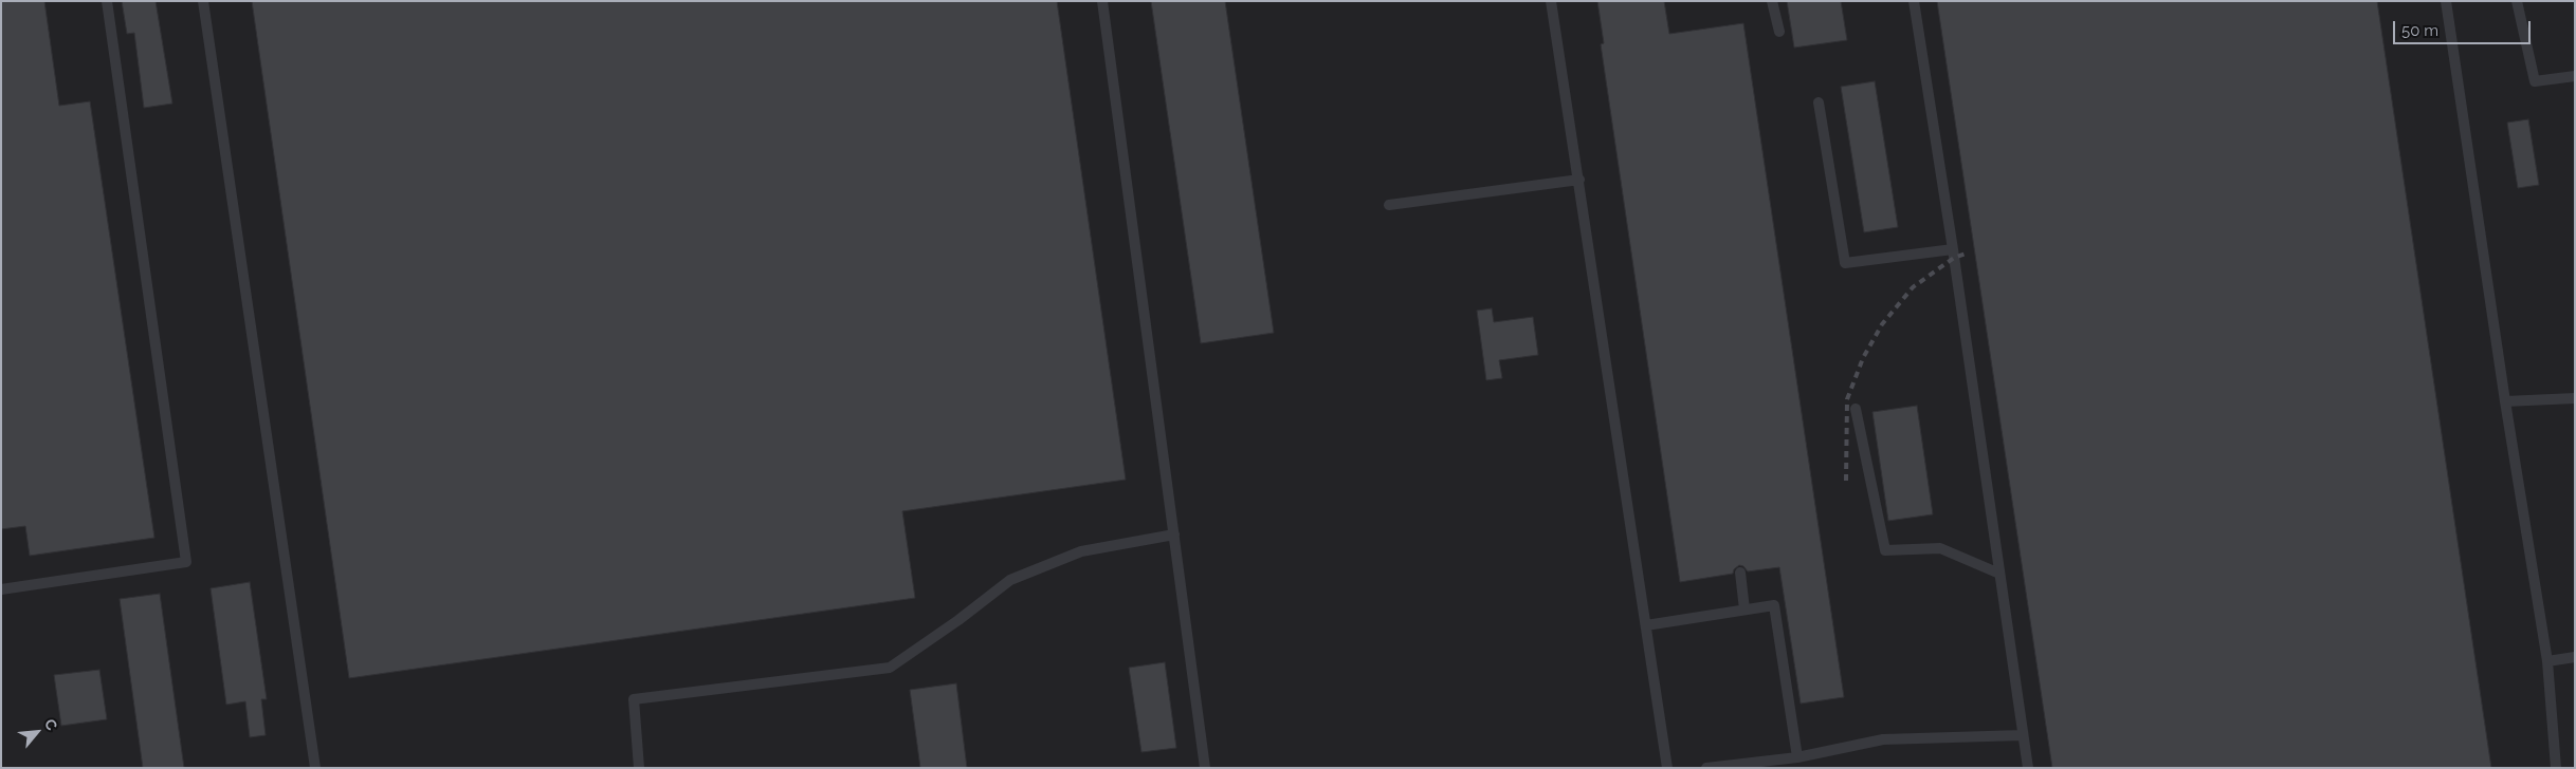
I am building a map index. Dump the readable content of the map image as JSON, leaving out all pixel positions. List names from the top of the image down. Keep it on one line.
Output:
{"scale_bar":"50 m","north":"top right"}
